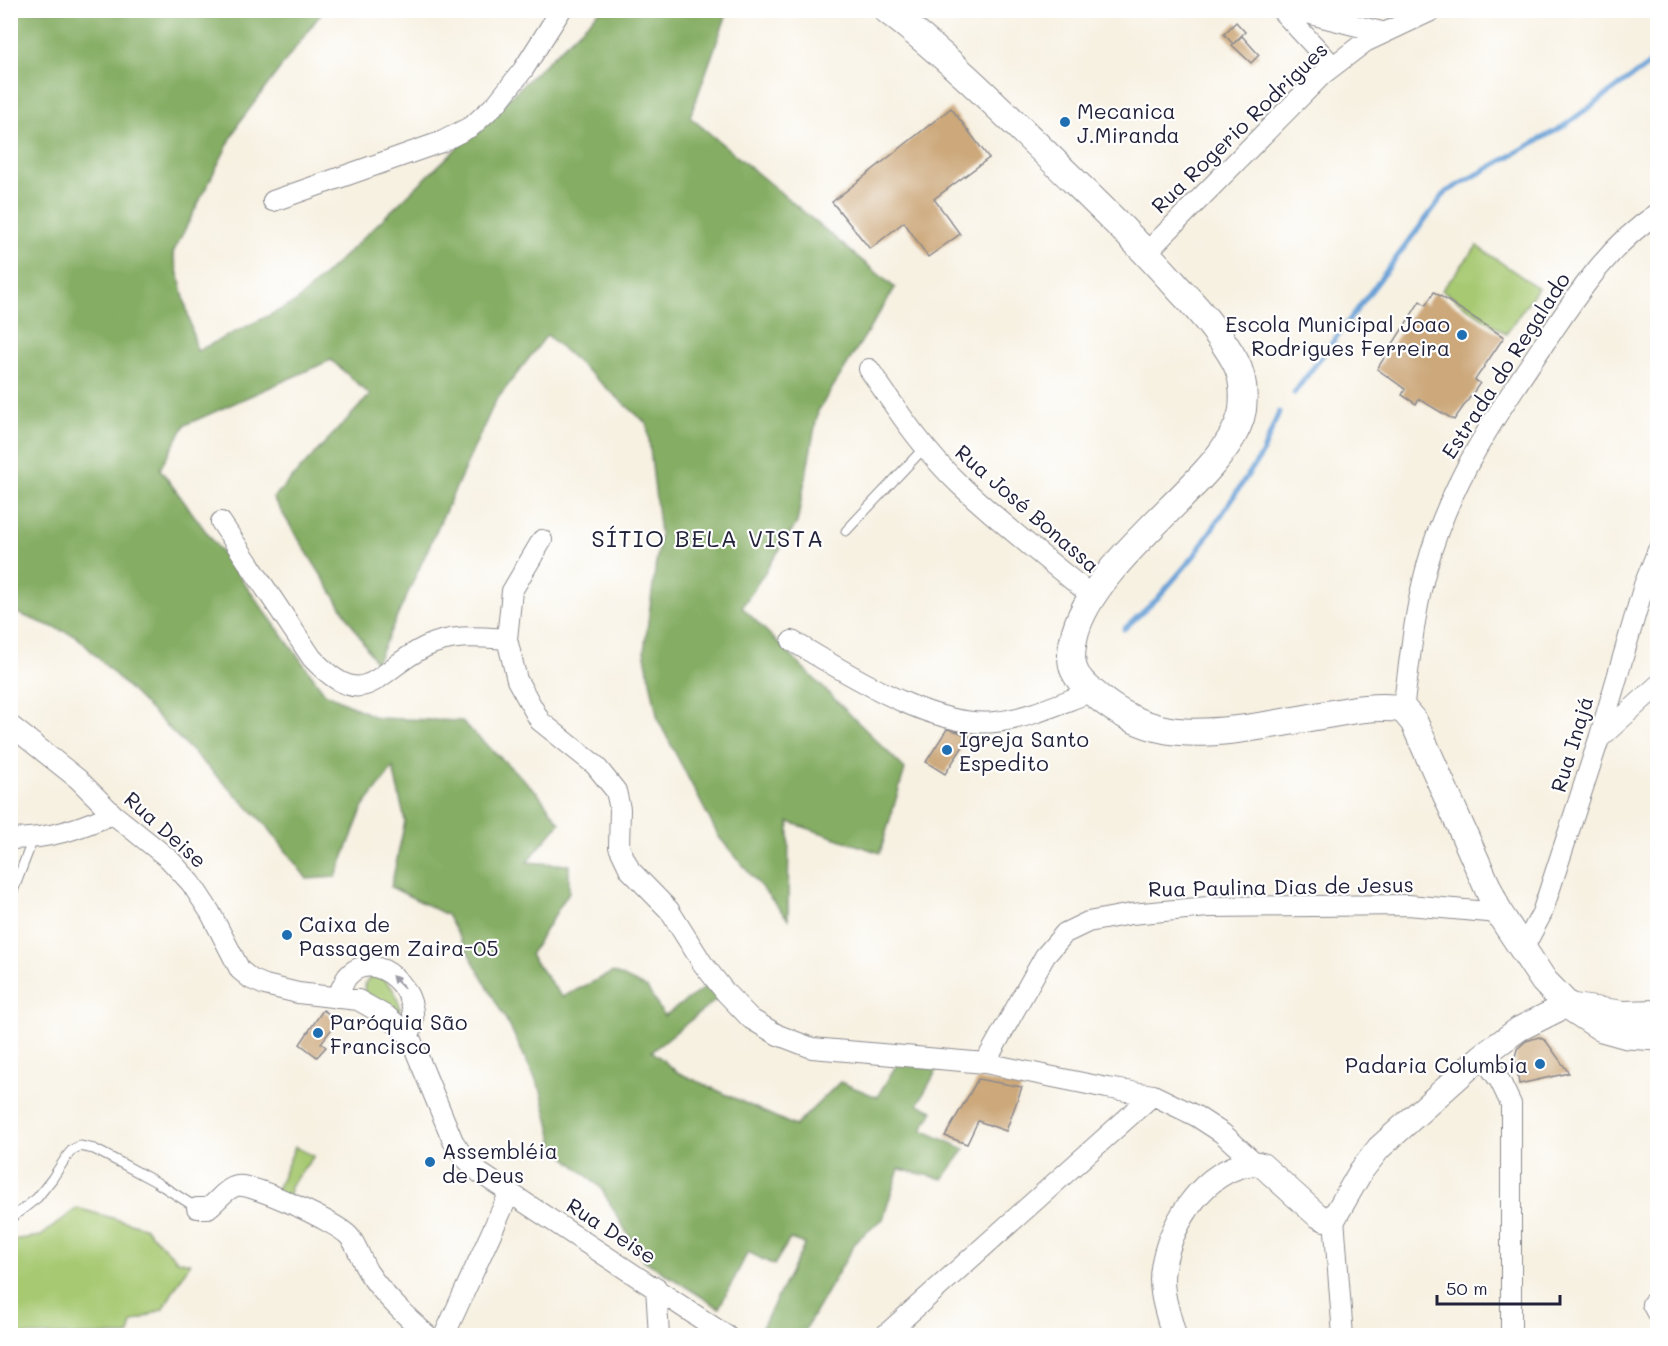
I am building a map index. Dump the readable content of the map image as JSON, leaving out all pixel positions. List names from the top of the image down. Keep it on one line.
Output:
{"streets":{"street":["Rua Rogerio Rodrigues","Estrada do Regalado","Rua José Bonassa","Rua Inajá","Rua Deise","Rua Paulina Dias de Jesus"]},"districts":["SÍTIO BELA VISTA"],"places":["Mecanica J.Miranda","Escola Municipal Joao Rodrigues Ferreira","Igreja Santo Espedito","Caixa de Passagem Zaira-05","Paróquia São Francisco","Padaria Columbia","Assembléia de Deus"],"scale_bar":"50 m"}
